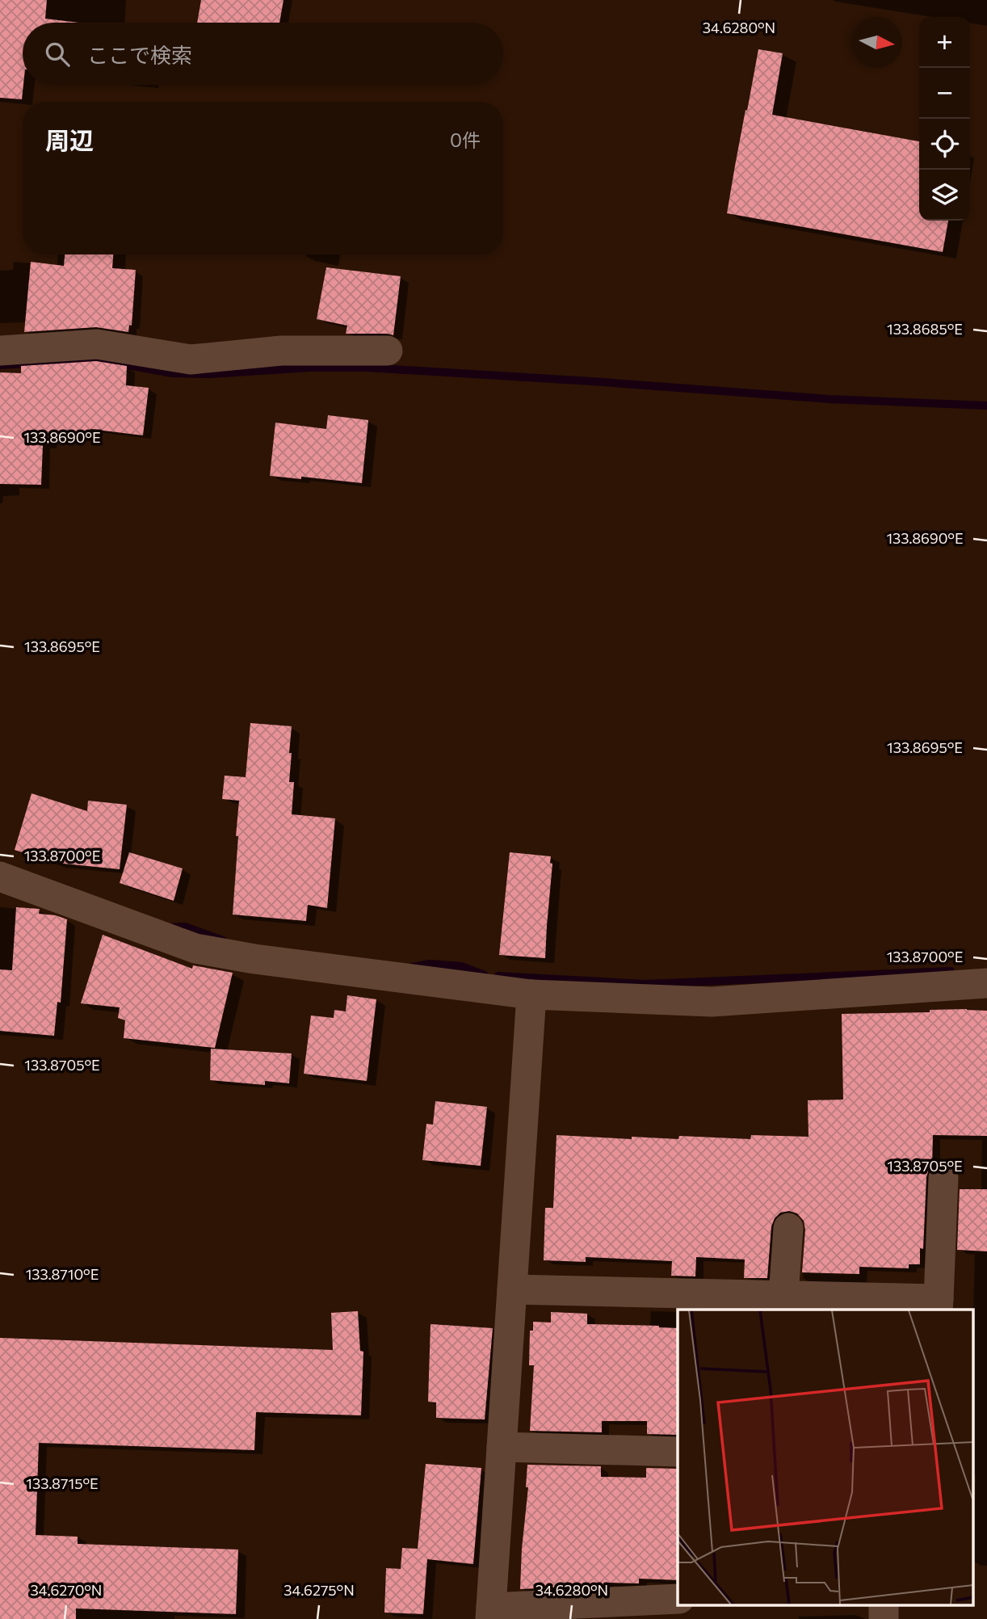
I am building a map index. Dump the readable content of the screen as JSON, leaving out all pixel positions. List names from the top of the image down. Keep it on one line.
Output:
{"north":"right","page":{"map_buttons":["+","−"],"search":"ここで検索","heading":["周辺","0件"]},"coordinates":["34.6280°N","133.8685°E","133.8690°E","133.8695°E","133.8700°E","133.8705°E","133.8710°E","133.8715°E","34.6270°N","34.6275°N"]}
